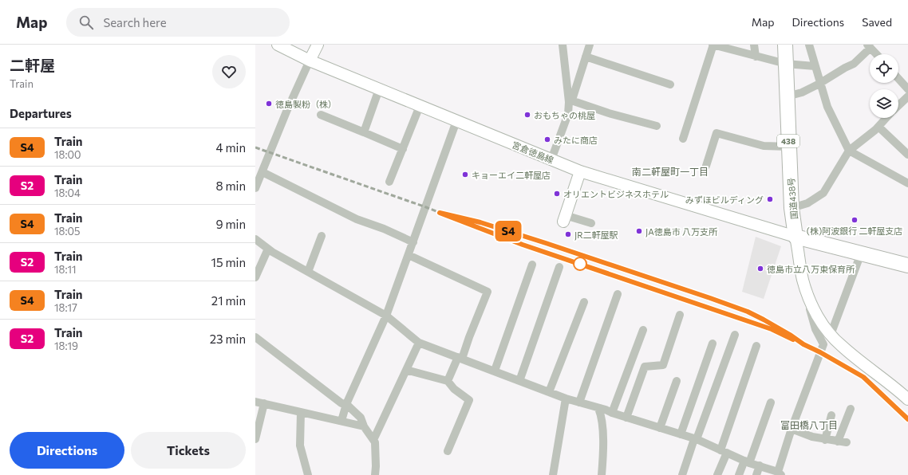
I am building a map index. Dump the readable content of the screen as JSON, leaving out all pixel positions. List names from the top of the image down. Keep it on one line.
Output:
{"streets":{"highway":["438","国道438号"],"main road":["宮倉徳島線"]},"crossings":[["宮倉徳島線","国道438号"]],"districts":["南二軒屋町一丁目","富田橋八丁目"],"places":["徳島製粉（株）","おもちゃの桃屋","みたに商店","キョーエイ二軒屋店","オリエントビジネスホテル","みずほビルディング","(株)阿波銀行 二軒屋支店","JA徳島市 八万支所","JR二軒屋駅","徳島市立八万東保育所"],"page":{"header":"Map","search":"Search here","nav":["Map","Directions","Saved"],"heading":[["二軒屋","Train"],"Departures"],"on_map":"S4","list":[{"mark":"S4","name":"Train","note":"18:00","value":"4 min"},{"mark":"S2","name":"Train","note":"18:04","value":"8 min"},{"mark":"S4","name":"Train","note":"18:05","value":"9 min"},{"mark":"S2","name":"Train","note":"18:11","value":"15 min"},{"mark":"S4","name":"Train","note":"18:17","value":"21 min"},{"mark":"S2","name":"Train","note":"18:19","value":"23 min"}],"buttons":["Directions","Tickets"]}}
